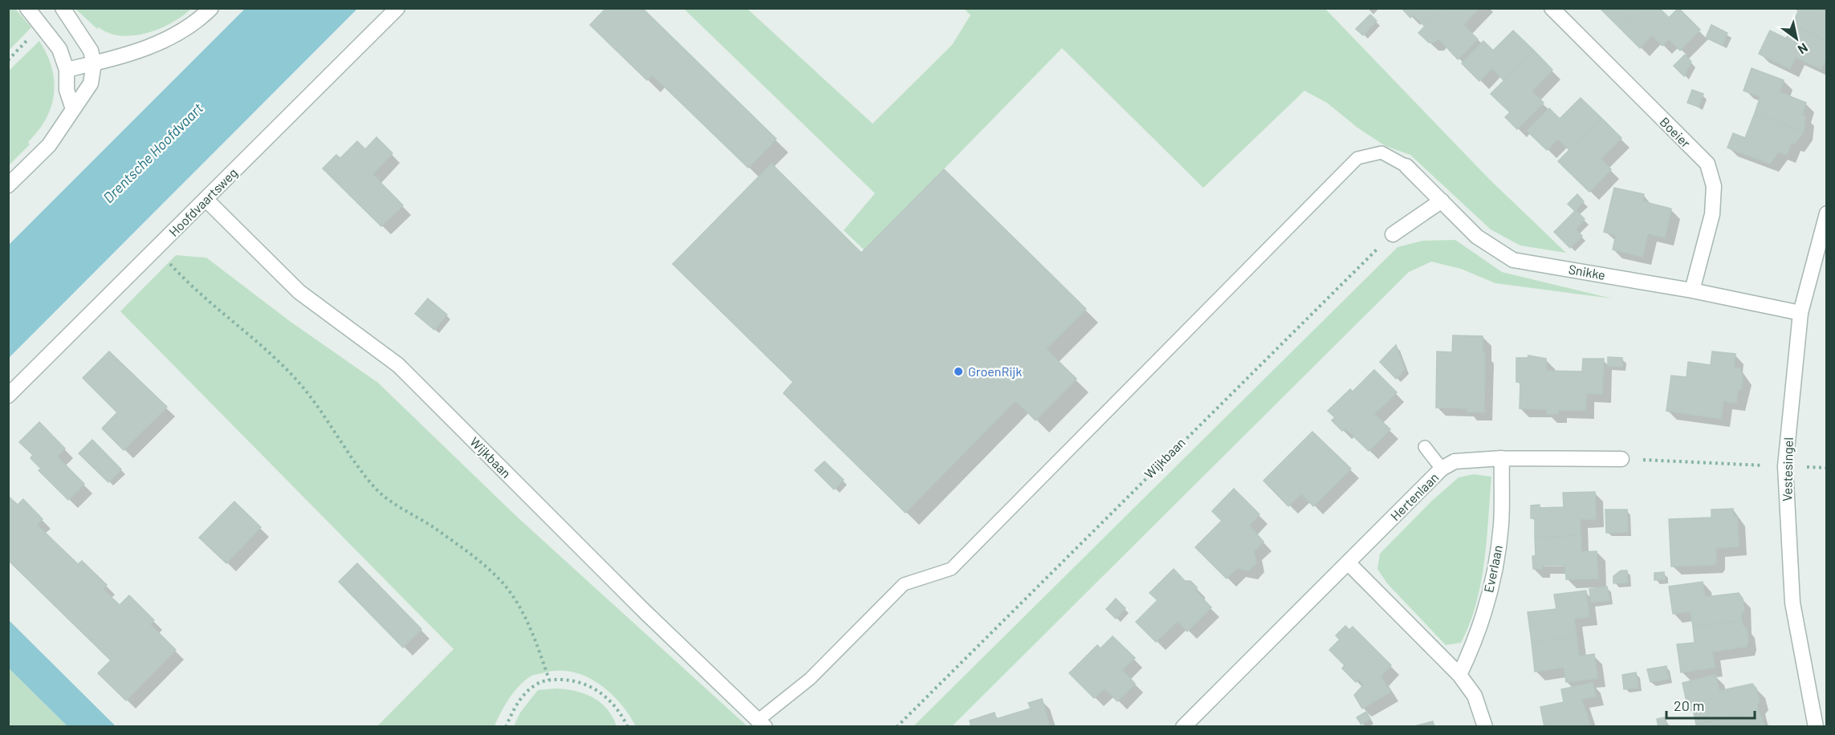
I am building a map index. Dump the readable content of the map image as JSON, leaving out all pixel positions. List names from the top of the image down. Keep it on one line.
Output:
{"streets":{"street":["Boeier","Hoofdvaartsweg","Snikke","Wijkbaan","Vestesingel","Hertenlaan","Everlaan"]},"crossings":[["Boeier","Snikke"],["Hoofdvaartsweg","Wijkbaan"],["Snikke","Vestesingel"],["Hertenlaan","Everlaan"]],"water":["Drentsche Hoofdvaart"],"places":["GroenRijk"],"scale_bar":"20 m","north":"bottom right"}
